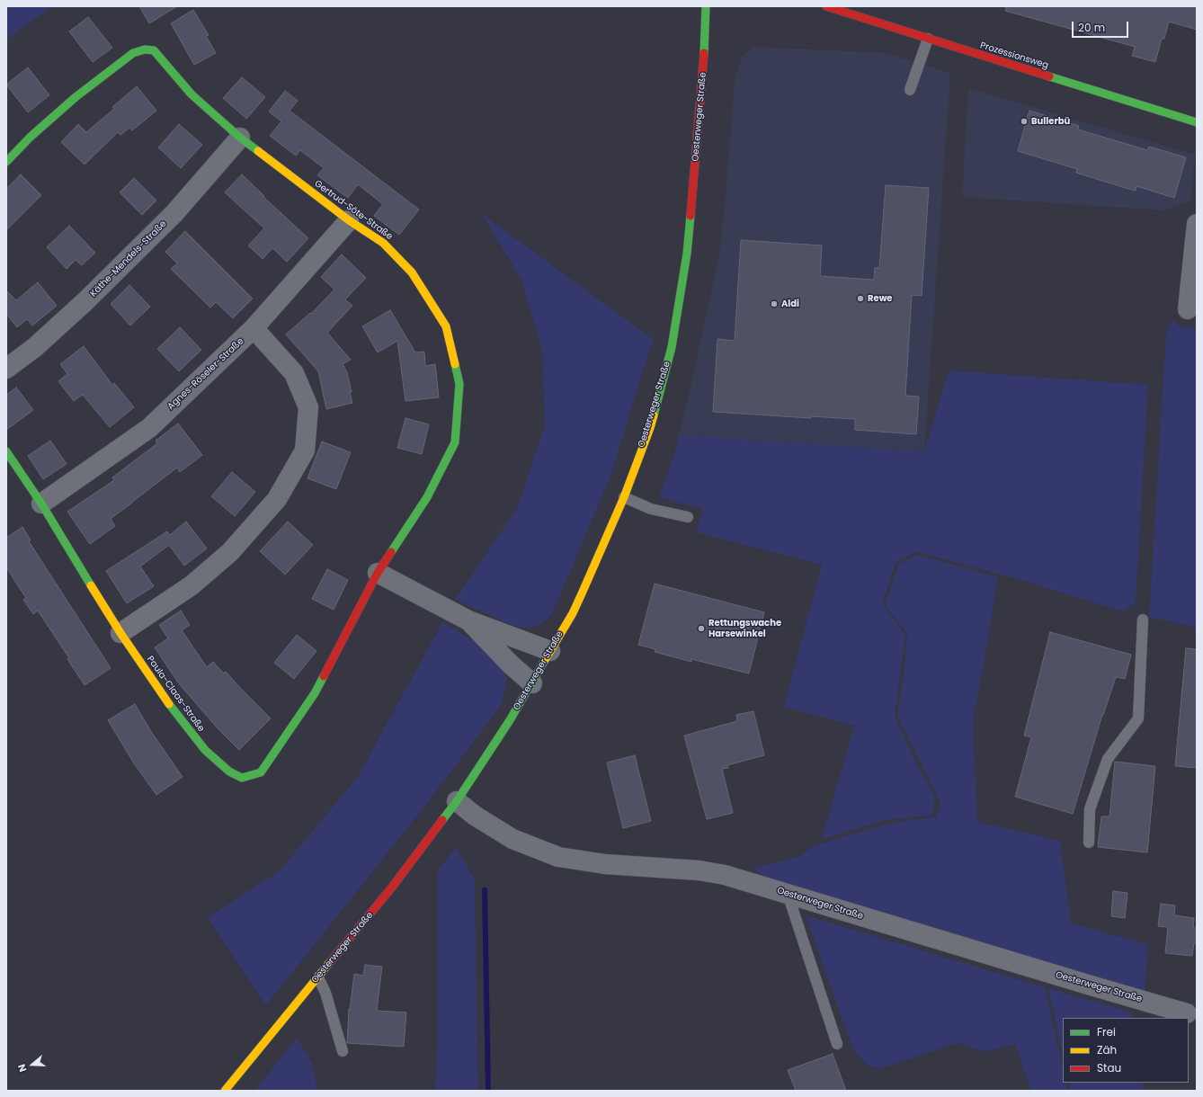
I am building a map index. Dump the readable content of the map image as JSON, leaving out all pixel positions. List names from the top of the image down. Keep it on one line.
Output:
{"streets":{"street":["Prozessionsweg","Oesterweger Straße","Gertrud-Söte-Straße","Käthe-Mendels-Straße","Agnes-Röseler-Straße","Paula-Claas-Straße"]},"crossings":[["Gertrud-Söte-Straße","Käthe-Mendels-Straße"],["Gertrud-Söte-Straße","Agnes-Röseler-Straße"],["Gertrud-Söte-Straße","Paula-Claas-Straße"],["Agnes-Röseler-Straße","Paula-Claas-Straße"]],"places":["Bullerbü","Rewe","Aldi","Rettungswache Harsewinkel"],"legend":["Frei","Zäh","Stau"],"scale_bar":"20 m","north":"left"}
